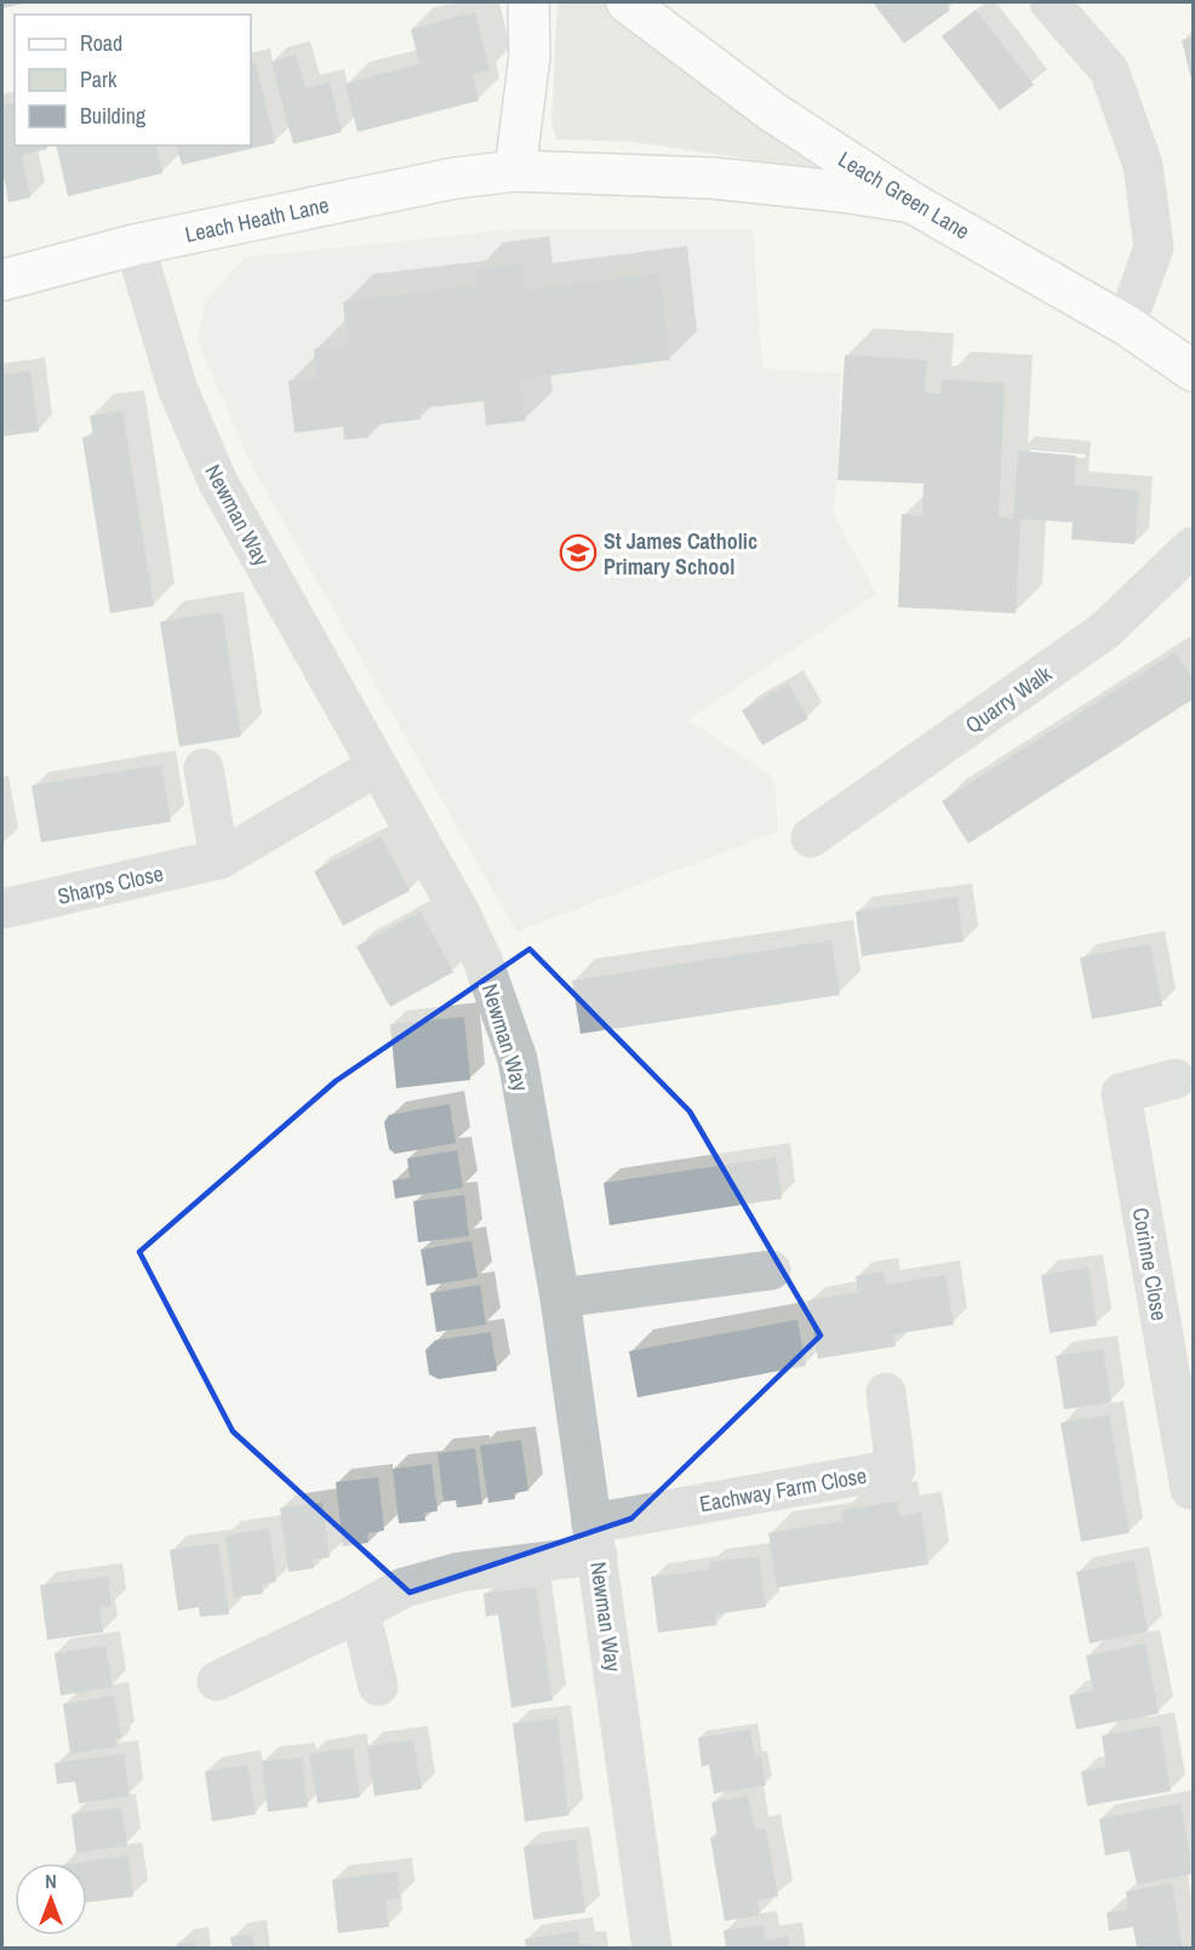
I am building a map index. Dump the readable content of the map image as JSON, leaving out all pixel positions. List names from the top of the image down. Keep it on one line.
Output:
{"streets":{"street":["Leach Green Lane","Leach Heath Lane","Newman Way","Quarry Walk","Sharps Close","Corinne Close","Eachway Farm Close"]},"crossings":[["Leach Green Lane","Leach Heath Lane"],["Leach Heath Lane","Newman Way"],["Newman Way","Sharps Close"],["Newman Way","Eachway Farm Close"]],"places":{"school or university":["St James Catholic Primary School"]},"legend":["Road","Park","Building"],"north":"top"}
